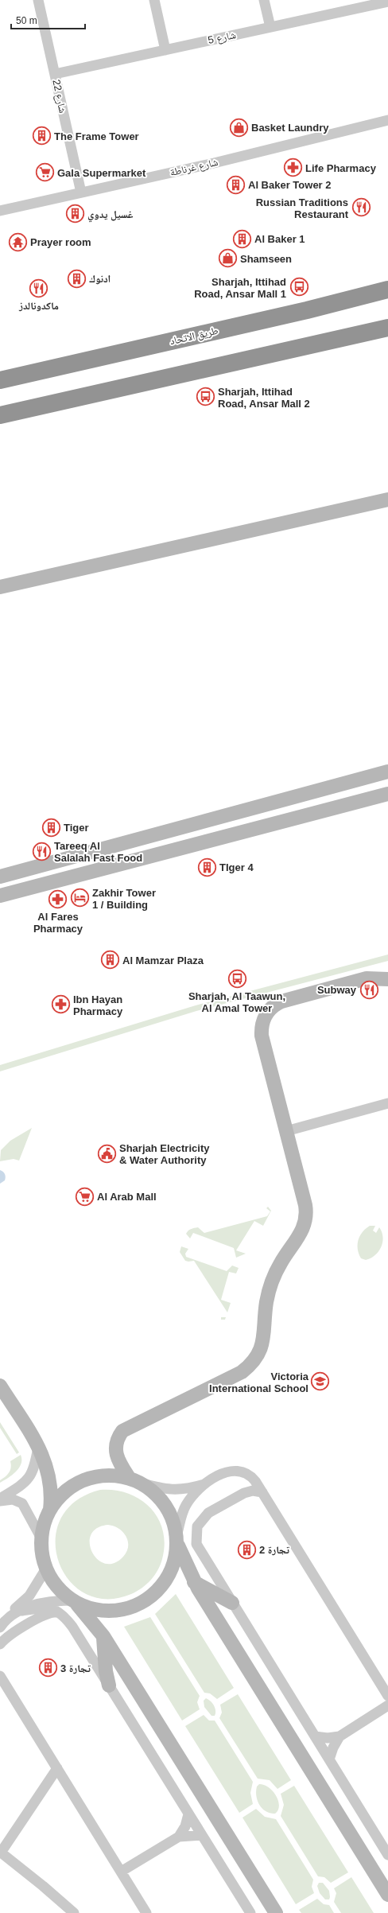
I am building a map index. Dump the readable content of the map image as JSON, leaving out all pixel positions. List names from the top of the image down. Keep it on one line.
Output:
{"streets":{"highway":["طريق الاتحاد"],"street":["شارع 5","شارع 22","شارع غرناطة"]},"crossings":[["شارع 5","شارع 22"],["شارع 22","شارع غرناطة"]],"places":{"shop":["Basket Laundry","Shamseen"],"building":["The Frame Tower","Al Baker Tower 2","غسيل يدوي","Al Baker 1","ادنوك","Tiger","TIger 4","Al Mamzar Plaza","تجارة 2","تجارة 3"],"pharmacy":["Life Pharmacy","Al Fares Pharmacy","Ibn Hayan Pharmacy"],"supermarket":["Gala Supermarket","Al Arab Mall"],"restaurant":["Russian Traditions Restaurant","ماكدونالدز","Tareeq Al Salalah Fast Food","Subway"],"temple":["Prayer room"],"bus stop":["Sharjah, Ittihad Road, Ansar Mall 1","Sharjah, Ittihad Road, Ansar Mall 2","Sharjah, Al Taawun, Al Amal Tower"],"hotel":["Zakhir Tower 1 / Building"],"public building":["Sharjah Electricity & Water Authority"],"school or university":["Victoria International School"]},"scale_bar":"50 m"}
